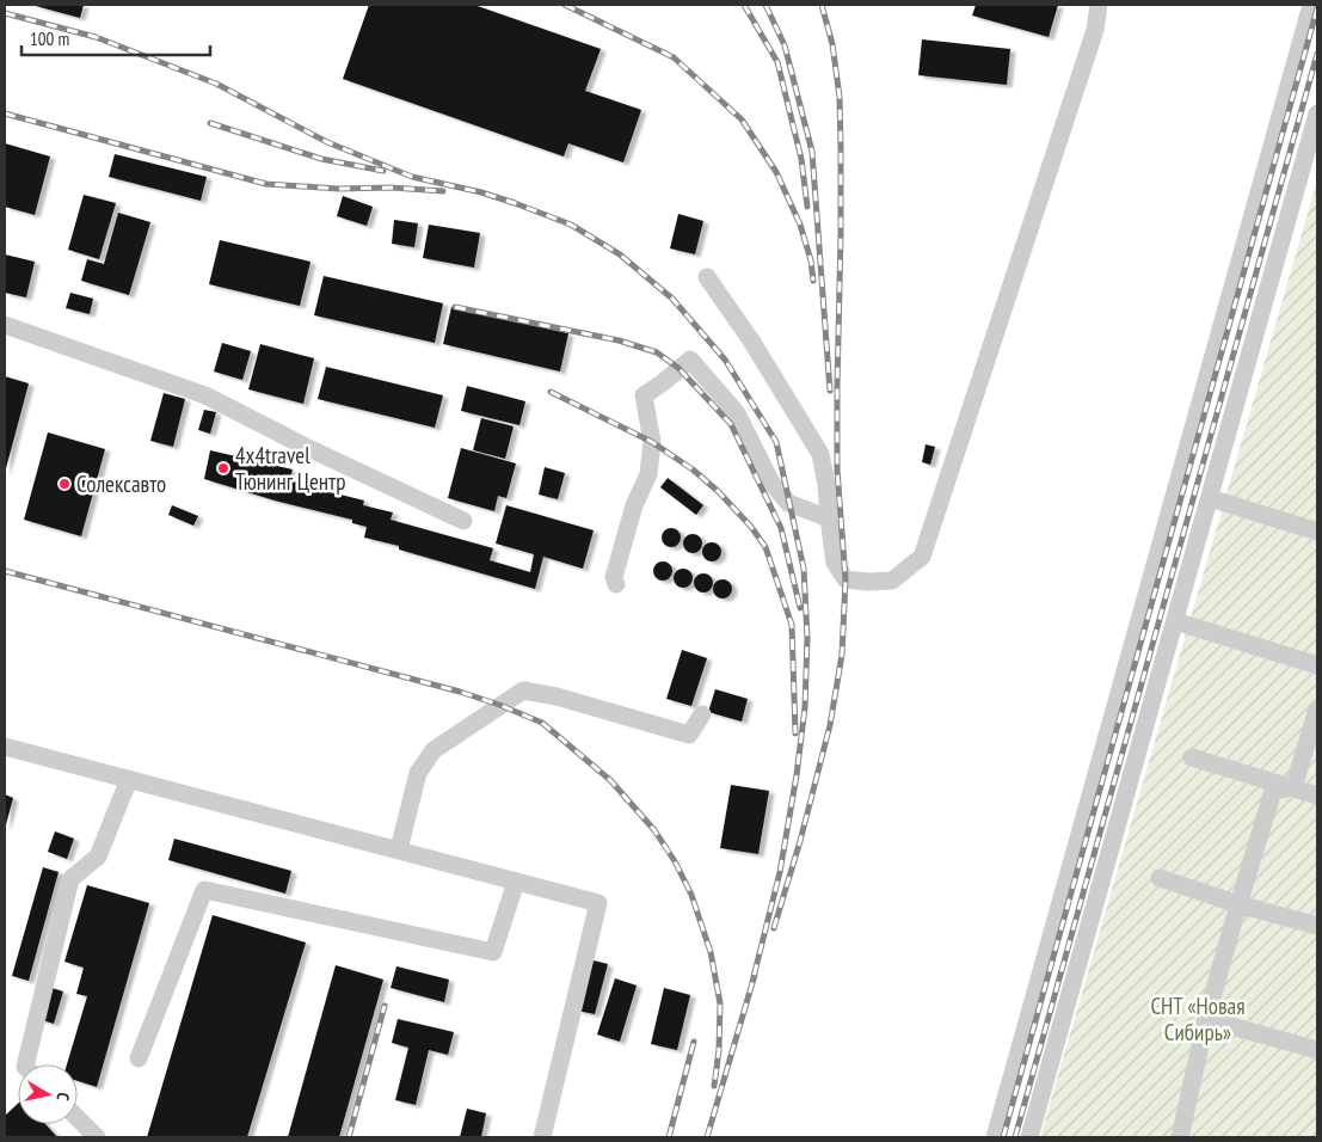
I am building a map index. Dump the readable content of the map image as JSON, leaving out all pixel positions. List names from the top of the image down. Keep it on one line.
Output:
{"parks":["СНТ «Новая Сибирь»"],"places":["4x4travel Тюнинг Центр","Солексавто"],"scale_bar":"100 m","north":"right"}
